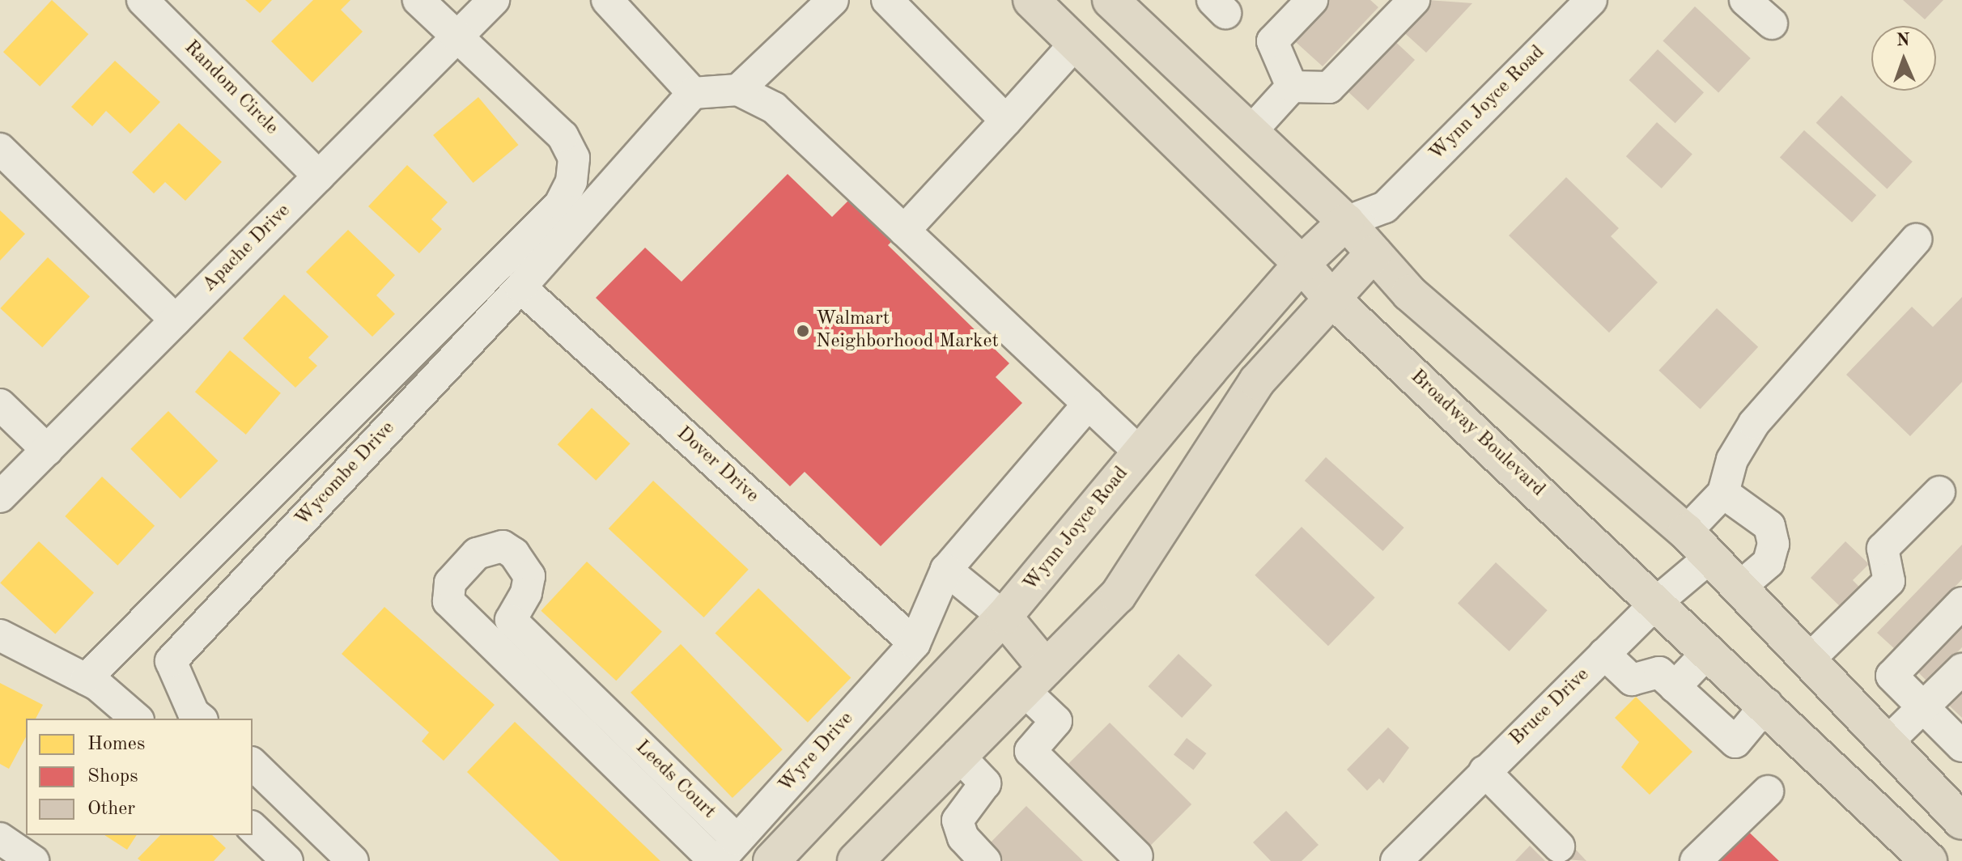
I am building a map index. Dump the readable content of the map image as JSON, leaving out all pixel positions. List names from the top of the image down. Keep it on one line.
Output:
{"streets":{"main road":["Wynn Joyce Road","Broadway Boulevard"],"street":["Random Circle","Apache Drive","Dover Drive","Wycombe Drive","Bruce Drive","Wyre Drive","Leeds Court"]},"crossings":[["Random Circle","Apache Drive"],["Wynn Joyce Road","Broadway Boulevard"],["Broadway Boulevard","Bruce Drive"],["Dover Drive","Wycombe Drive"],["Dover Drive","Wyre Drive"],["Wyre Drive","Leeds Court"]],"places":["Walmart Neighborhood Market"],"legend":["Homes","Shops","Other"],"north":"top"}
